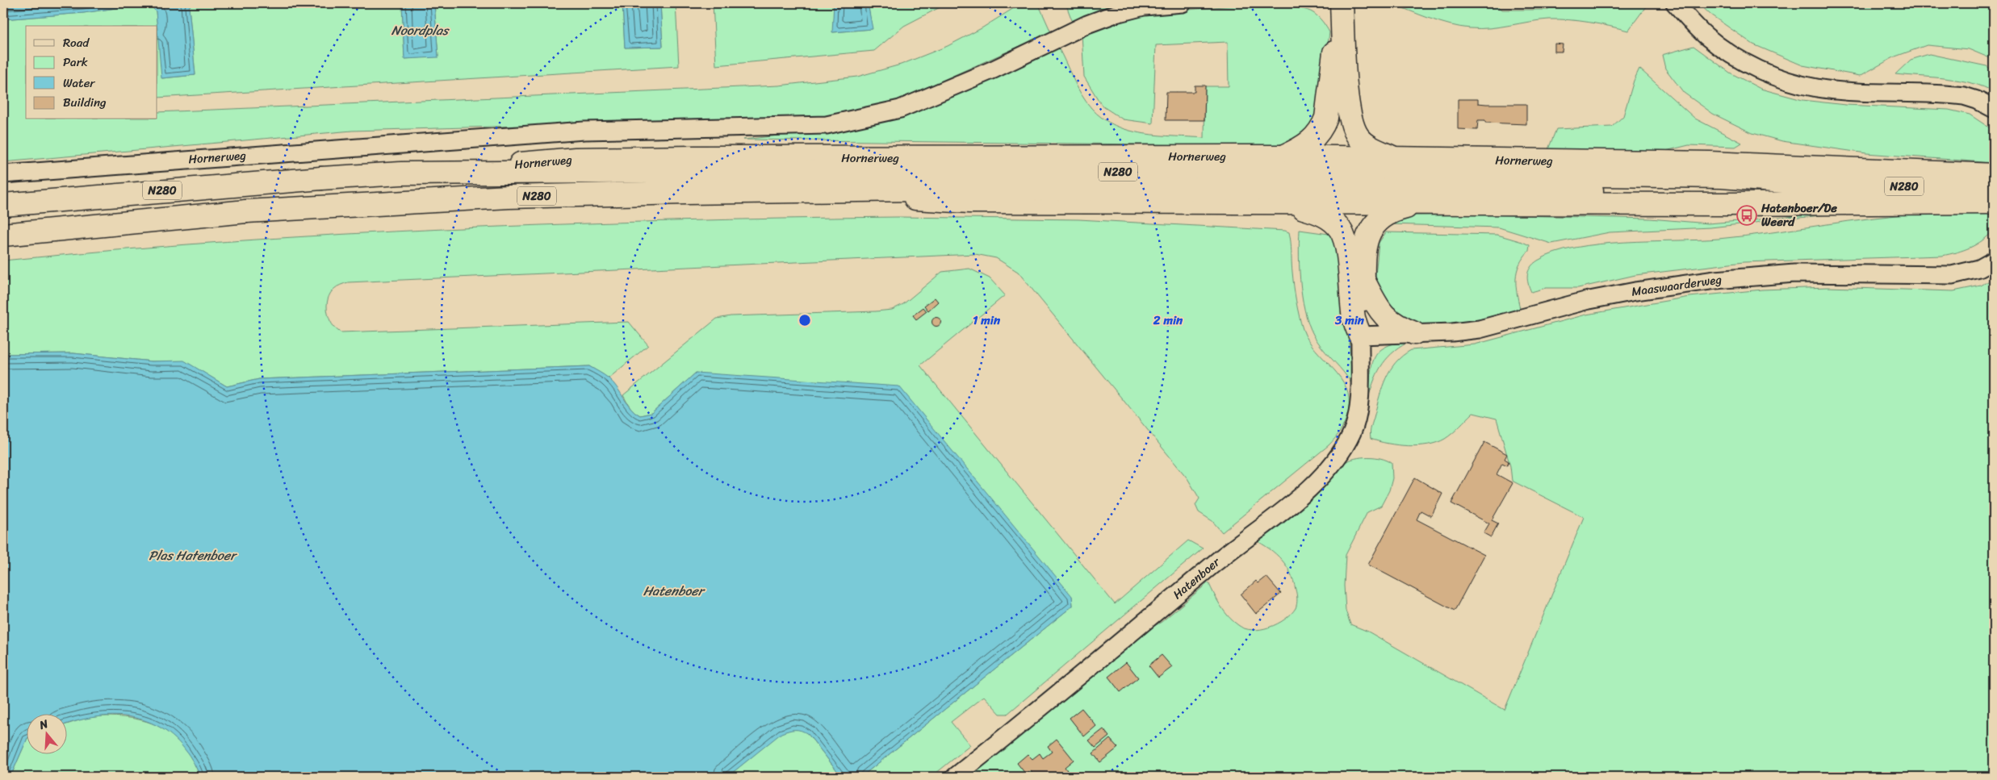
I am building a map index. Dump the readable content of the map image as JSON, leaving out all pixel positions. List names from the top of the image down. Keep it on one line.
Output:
{"streets":{"main road":["Hornerweg","N280"],"street":["Maaswaarderweg","Hatenboer"]},"crossings":[["Maaswaarderweg","Hatenboer"]],"water":["Noordplas","Plas Hatenboer","Hatenboer"],"places":{"bus stop":["Hatenboer/De Weerd"]},"legend":["Road","Park","Water","Building"],"north":"top","rings":["1 min","2 min","3 min"]}
